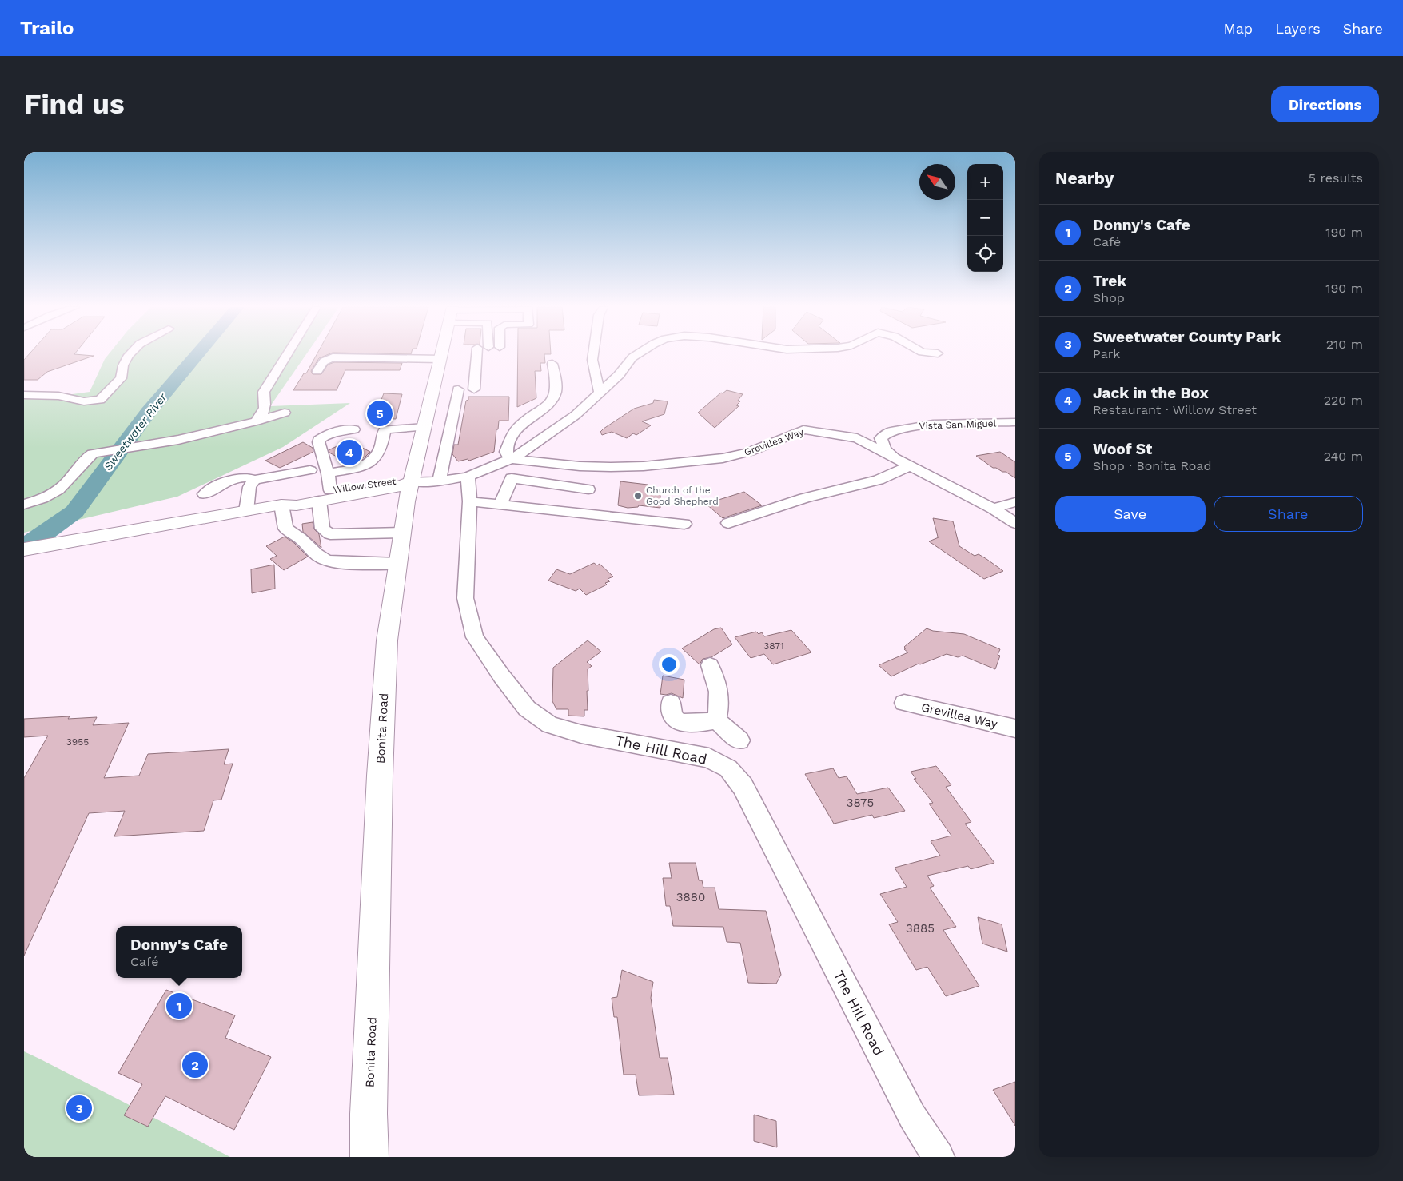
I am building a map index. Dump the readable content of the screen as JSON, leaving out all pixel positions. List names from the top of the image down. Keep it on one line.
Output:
{"streets":{"main road":["Willow Street","Bonita Road"],"street":["Vista San Miguel","Grevillea Way","The Hill Road"]},"crossings":[["Vista San Miguel","Grevillea Way"],["Willow Street","Bonita Road"]],"water":["Sweetwater River"],"places":["Church of the Good Shepherd"],"house_numbers":["3871","3955","3875","3880","3885"],"north":"top left","page":{"header":"Trailo","nav":["Map","Layers","Share"],"buttons":["Directions",["Save","Share"]],"title":"Find us","heading":["Nearby","5 results"],"map_buttons":["+","−"],"list":[{"mark":"1","name":"Donny's Cafe","note":"Café","value":"190 m"},{"mark":"2","name":"Trek","note":"Shop","value":"190 m"},{"mark":"3","name":"Sweetwater County Park","note":"Park","value":"210 m"},{"mark":"4","name":"Jack in the Box","note":"Restaurant · Willow Street","value":"220 m"},{"mark":"5","name":"Woof St","note":"Shop · Bonita Road","value":"240 m"}],"pins":["5","4","1","2","3"],"popup":["Donny's Cafe","Café"]}}
